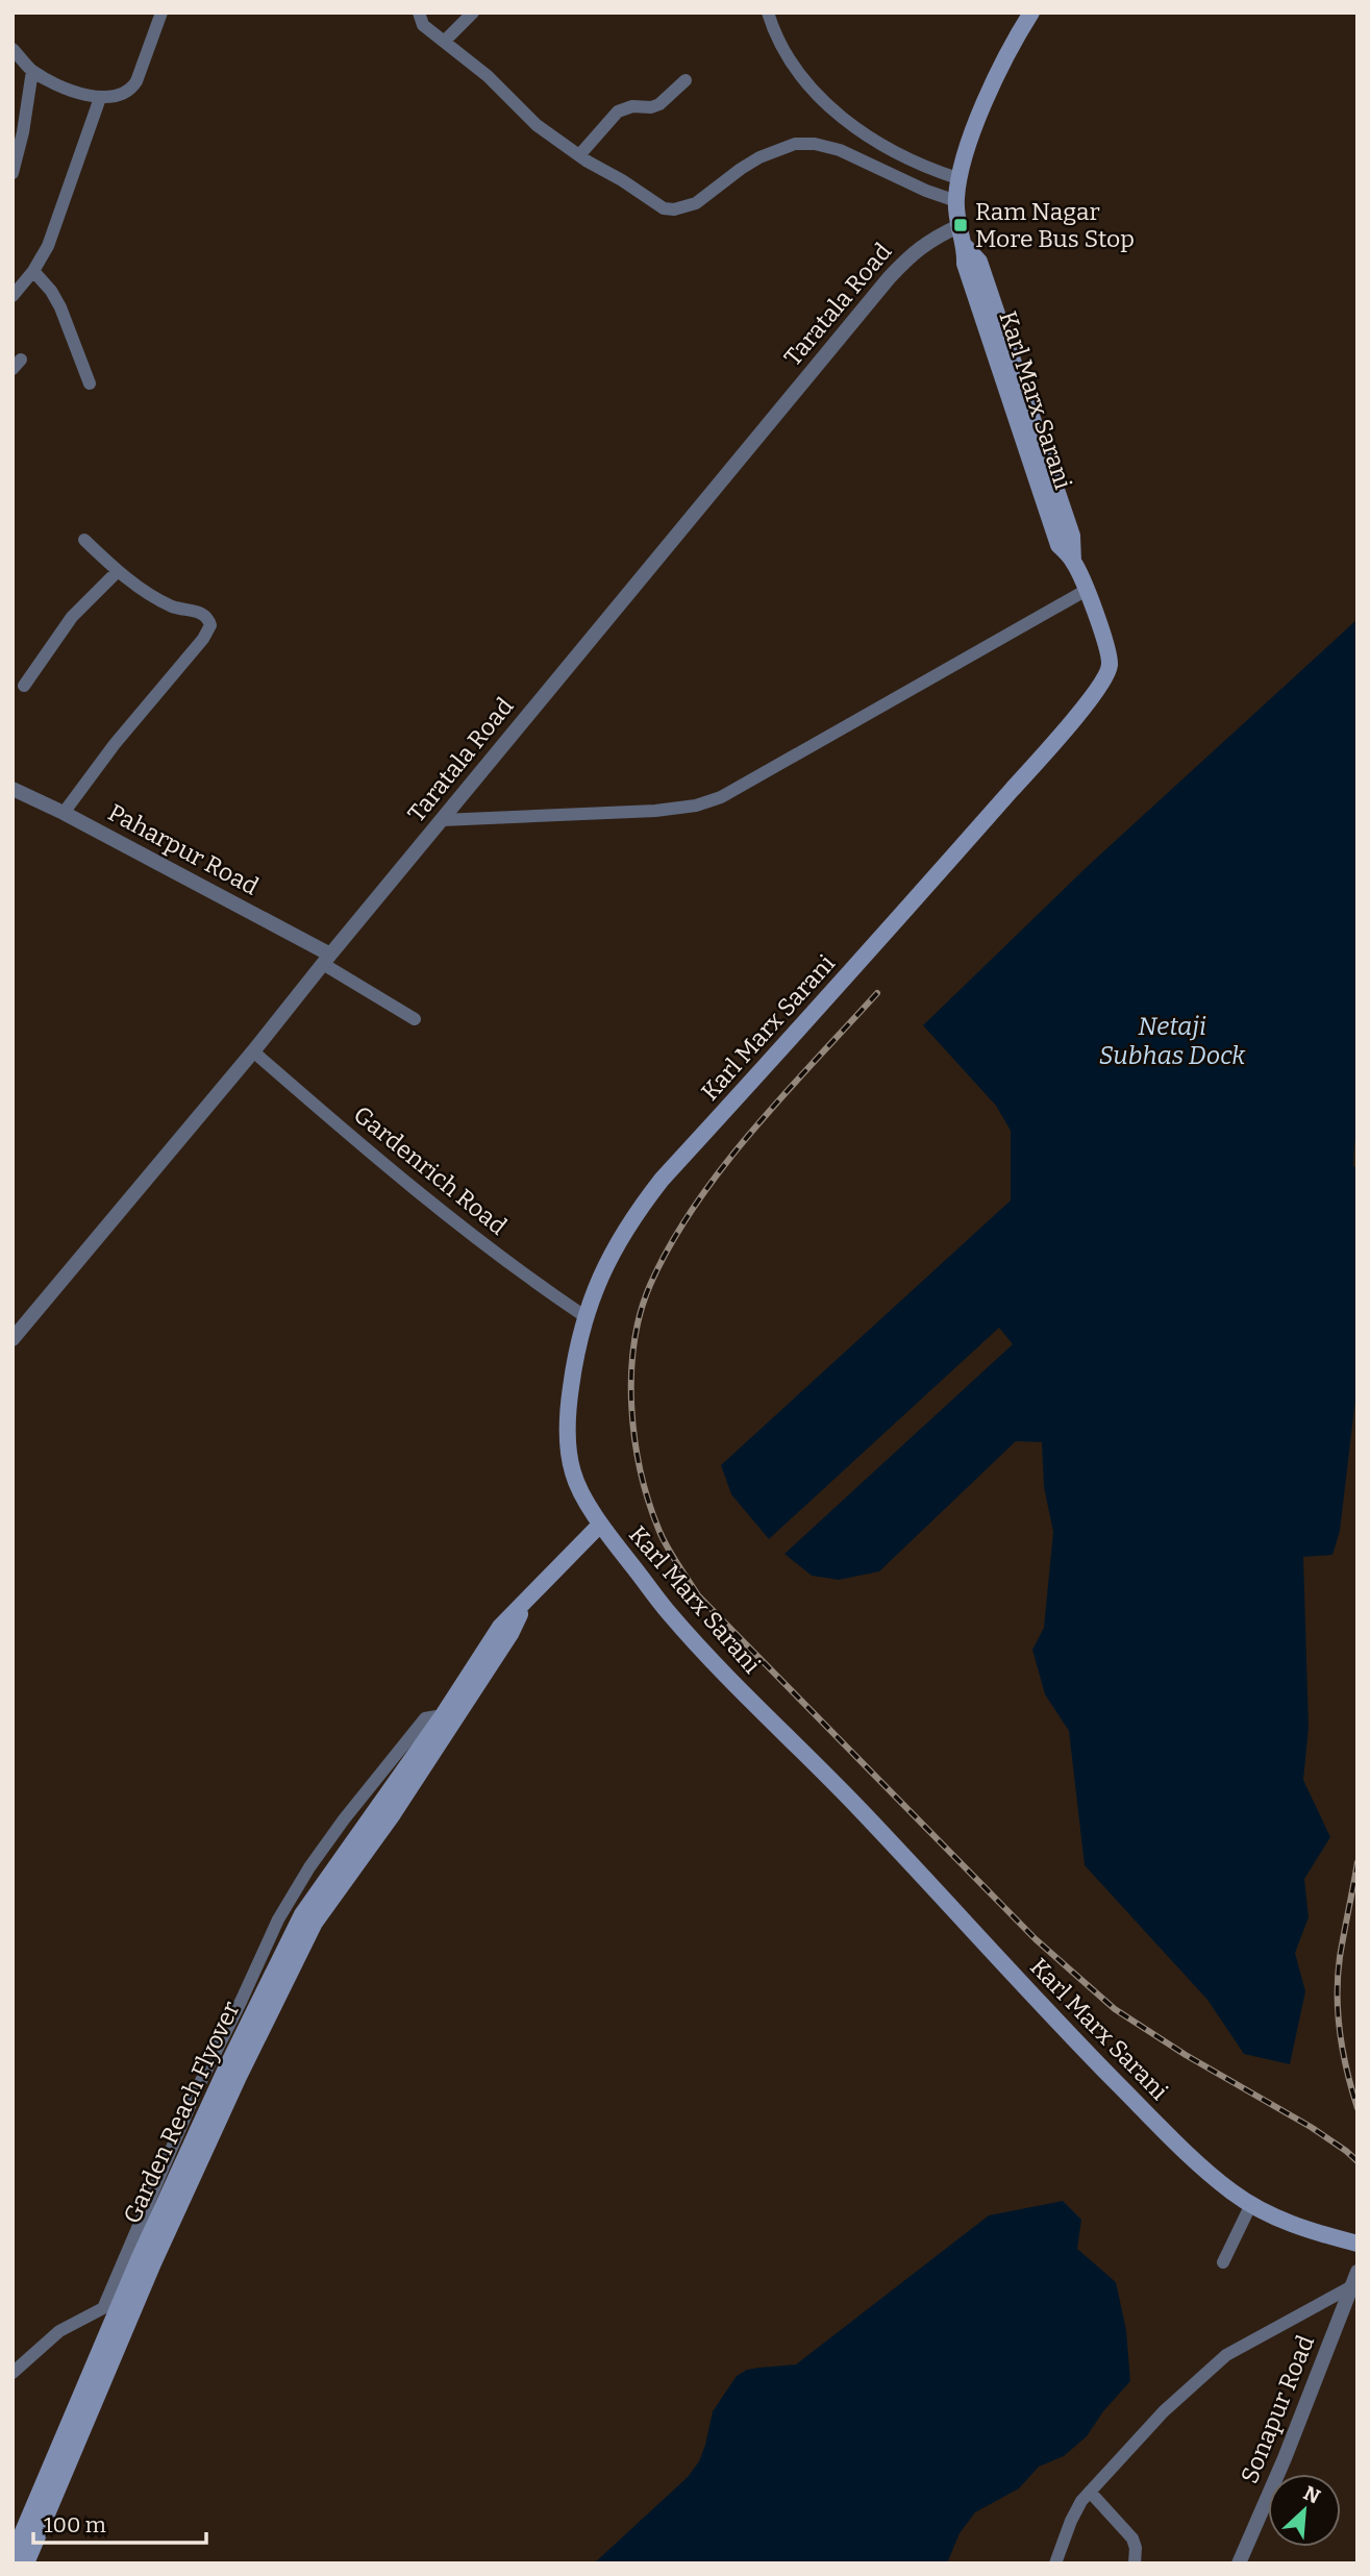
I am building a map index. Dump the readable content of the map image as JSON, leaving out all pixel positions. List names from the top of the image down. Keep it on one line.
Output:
{"streets":{"main road":["Karl Marx Sarani","Garden Reach Flyover"],"street":["Taratala Road","Paharpur Road","Gardenrich Road","Sonapur Road"]},"crossings":[["Taratala Road","Karl Marx Sarani"],["Taratala Road","Paharpur Road"],["Taratala Road","Gardenrich Road"],["Karl Marx Sarani","Gardenrich Road"]],"water":["Netaji Subhas Dock"],"places":{"transit":["Ram Nagar More Bus Stop"]},"scale_bar":"100 m","north":"top right"}
